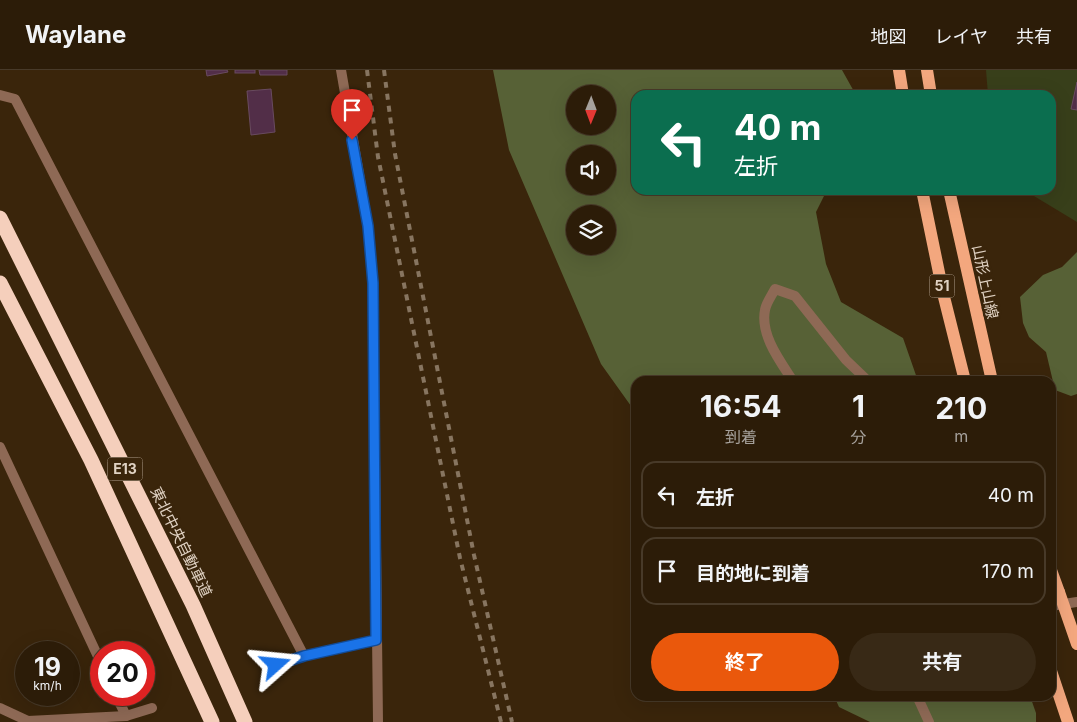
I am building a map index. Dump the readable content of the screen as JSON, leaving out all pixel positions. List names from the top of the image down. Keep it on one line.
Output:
{"streets":{"highway":["E13","東北中央自動車道"],"main road":["山形上山線","51"]},"north":"bottom","page":{"header":"Waylane","nav":["地図","レイヤ","共有"],"turn":["40 m","左折"],"eta":["16:54","到着","1","分","210","m"],"list":[{"name":"左折","value":"40 m"},{"name":"目的地に到着","value":"170 m"}],"buttons":["終了","共有"],"speed":"19 km/h","limit":"20"}}
